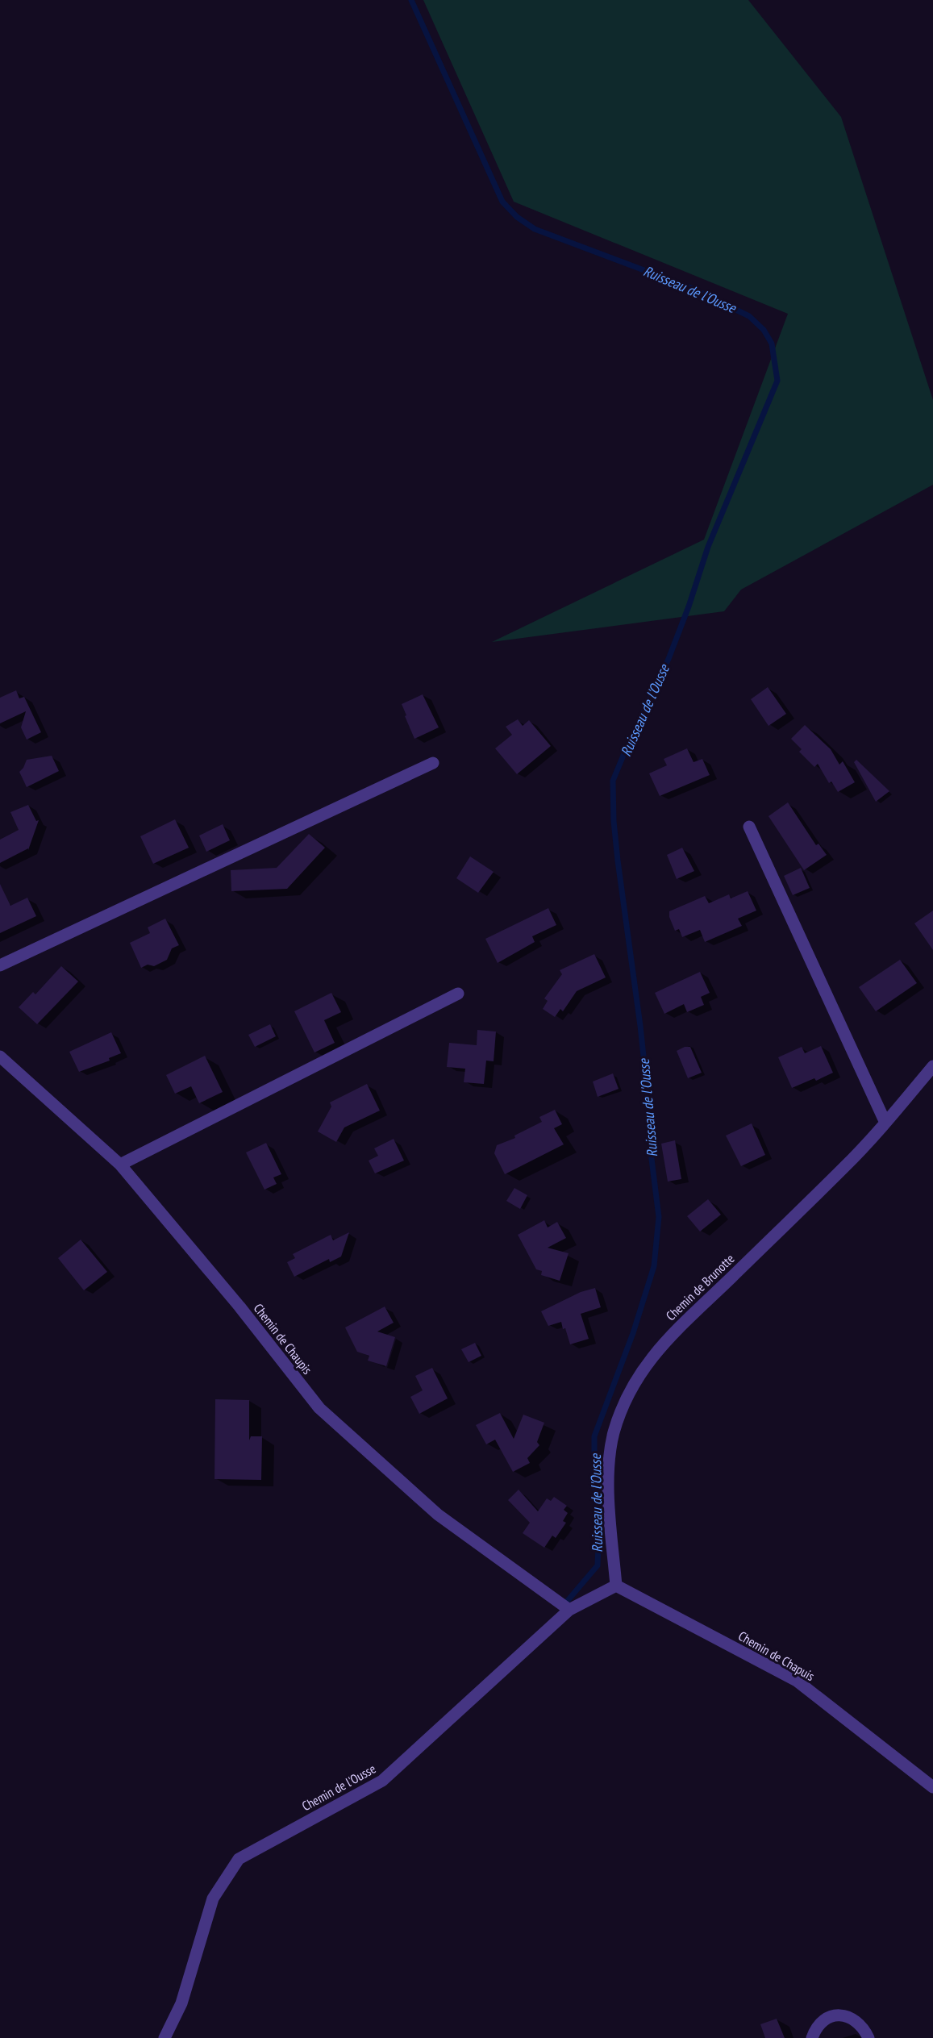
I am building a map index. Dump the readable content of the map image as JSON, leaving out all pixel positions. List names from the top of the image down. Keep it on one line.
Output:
{"streets":{"street":["Chemin de Brunotte","Chemin de Chaupis","Chemin de Chapuis","Chemin de l'Ousse"]},"crossings":[["Chemin de Brunotte","Chemin de Chapuis"],["Chemin de Brunotte","Chemin de l'Ousse"],["Chemin de Chaupis","Chemin de l'Ousse"],["Chemin de Chapuis","Chemin de l'Ousse"]],"water":["Ruisseau de l'Ousse"]}
